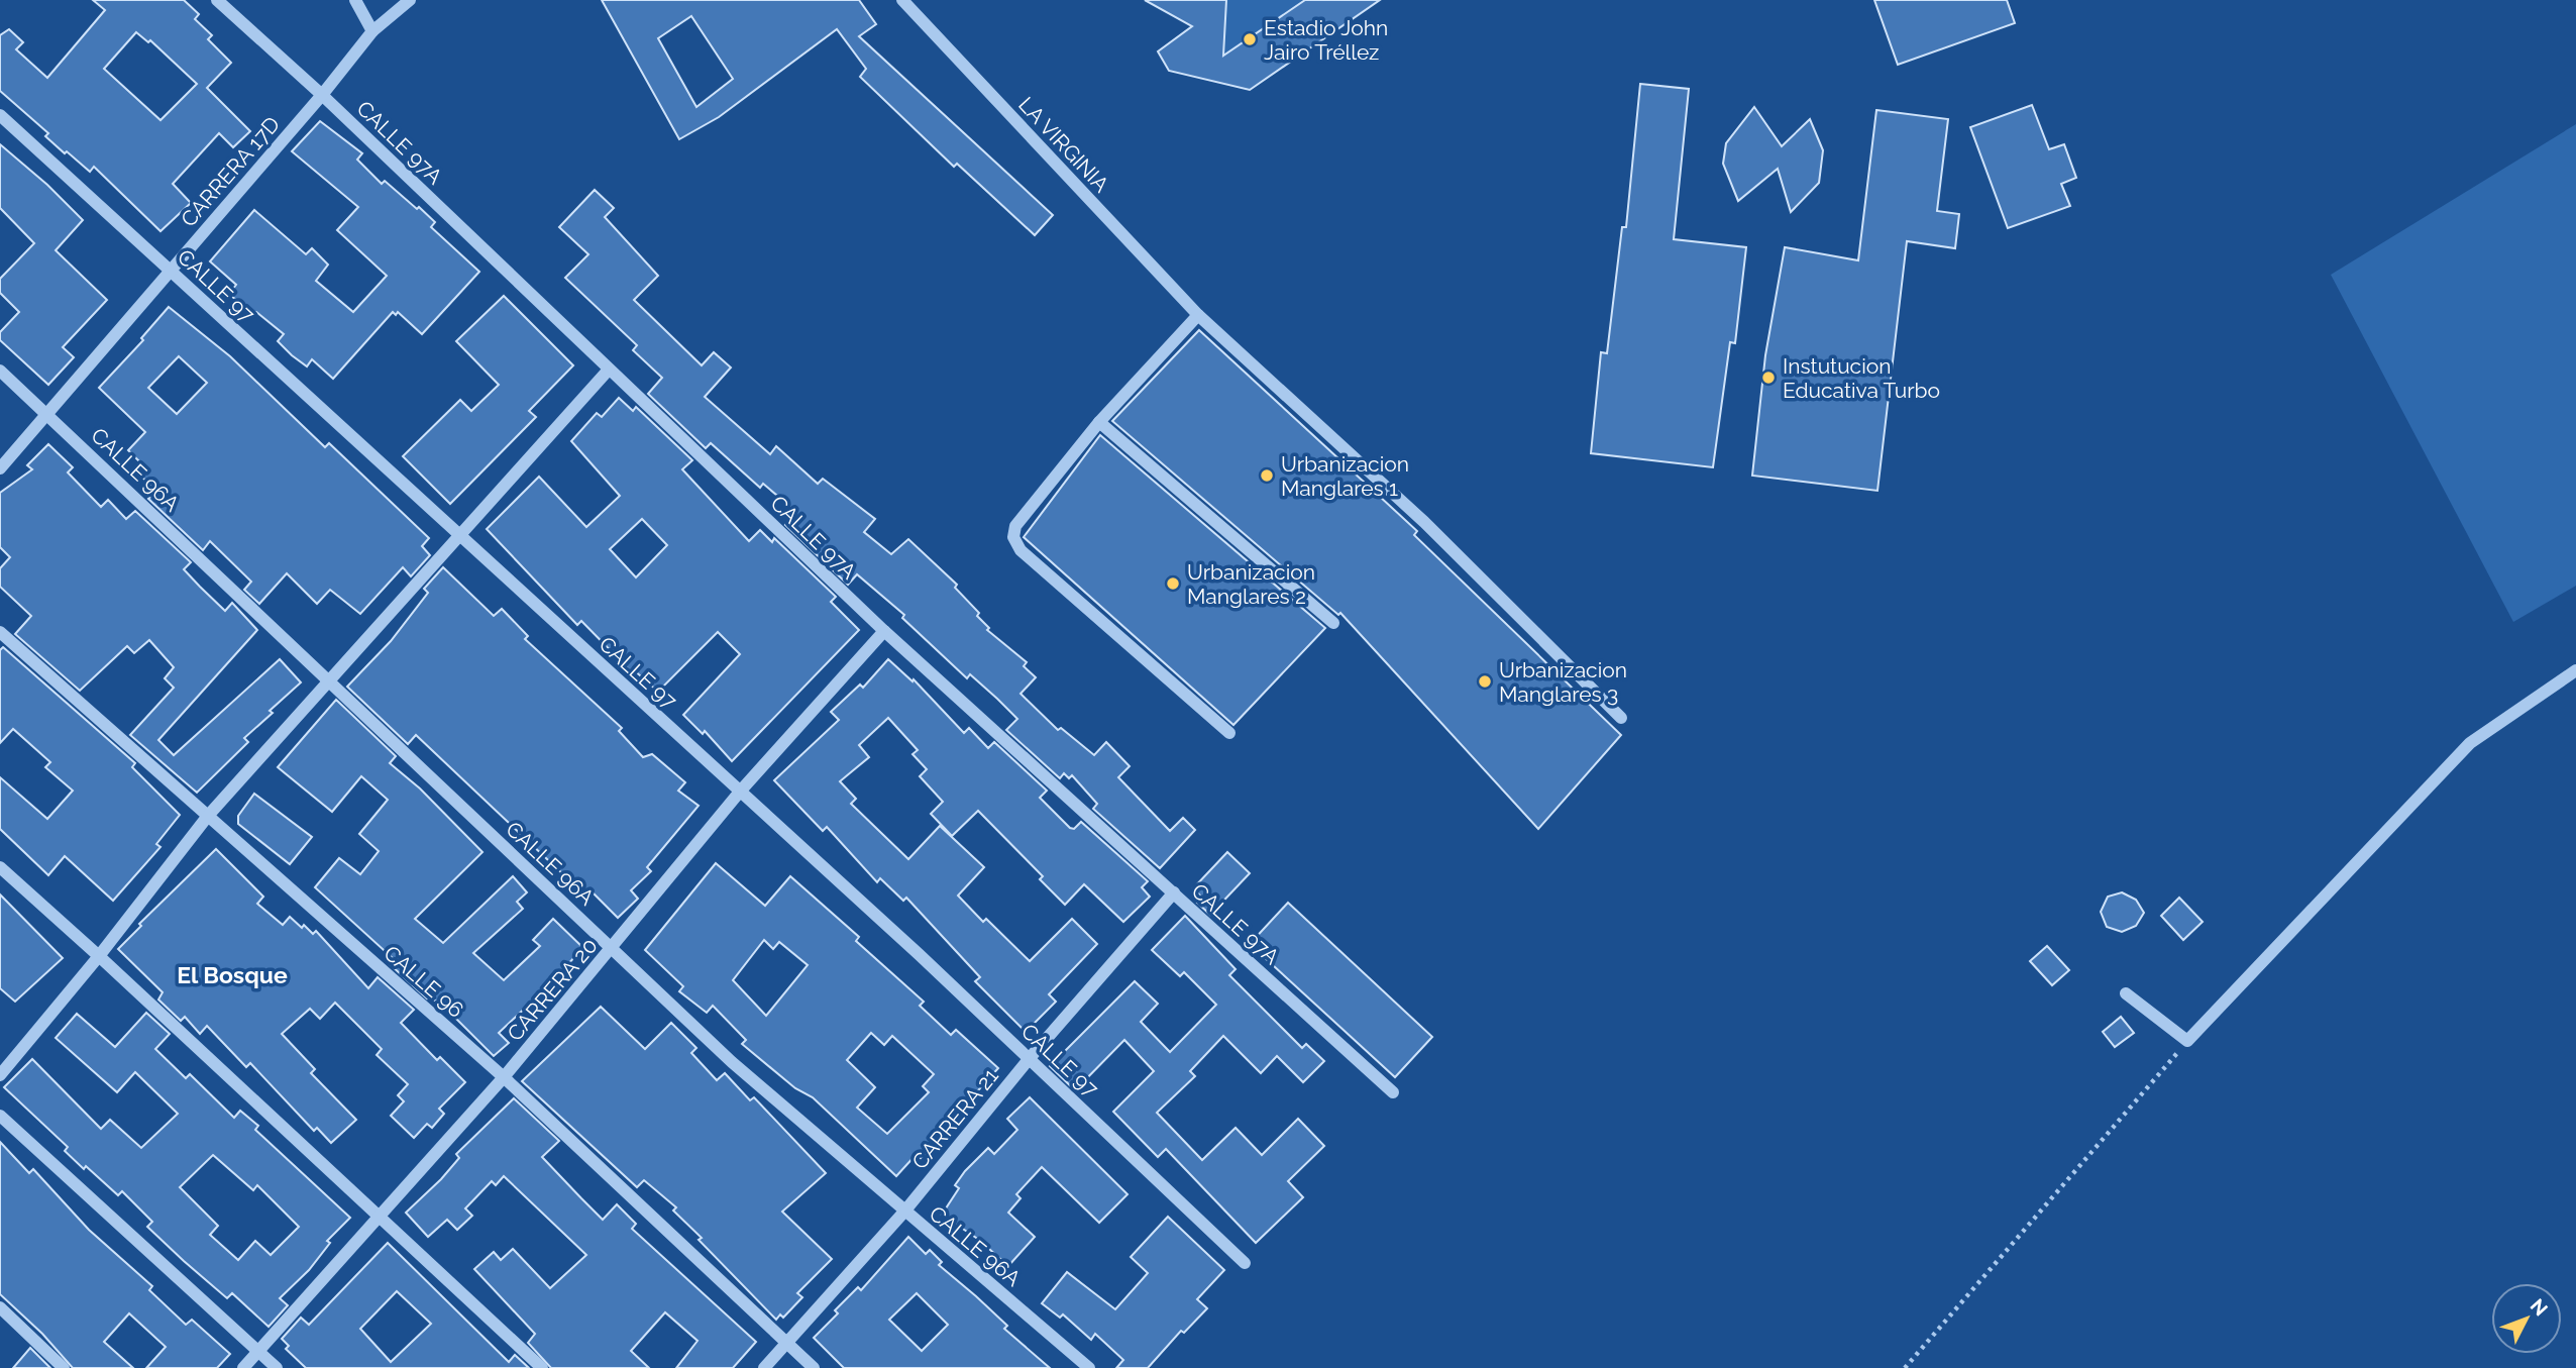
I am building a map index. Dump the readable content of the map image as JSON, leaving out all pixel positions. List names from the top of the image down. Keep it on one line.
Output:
{"streets":{"street":["CALLE 97A","LA VIRGINIA","CARRERA 17D","CALLE 97","CALLE 96A","CALLE 96","CARRERA 20","CARRERA 21"]},"crossings":[["CALLE 97A","CARRERA 17D"],["CALLE 97A","CARRERA 20"],["CALLE 97A","CARRERA 21"],["CARRERA 17D","CALLE 97"],["CARRERA 17D","CALLE 96A"],["CALLE 97","CARRERA 20"],["CALLE 97","CARRERA 21"],["CALLE 96A","CARRERA 20"],["CALLE 96A","CARRERA 21"],["CALLE 96","CARRERA 20"],["CALLE 96","CARRERA 21"]],"districts":["El Bosque"],"places":["Estadio John Jairo Tréllez","Instutucion Educativa Turbo","Urbanizacion Manglares 1","Urbanizacion Manglares 2","Urbanizacion Manglares 3"],"north":"top right"}
